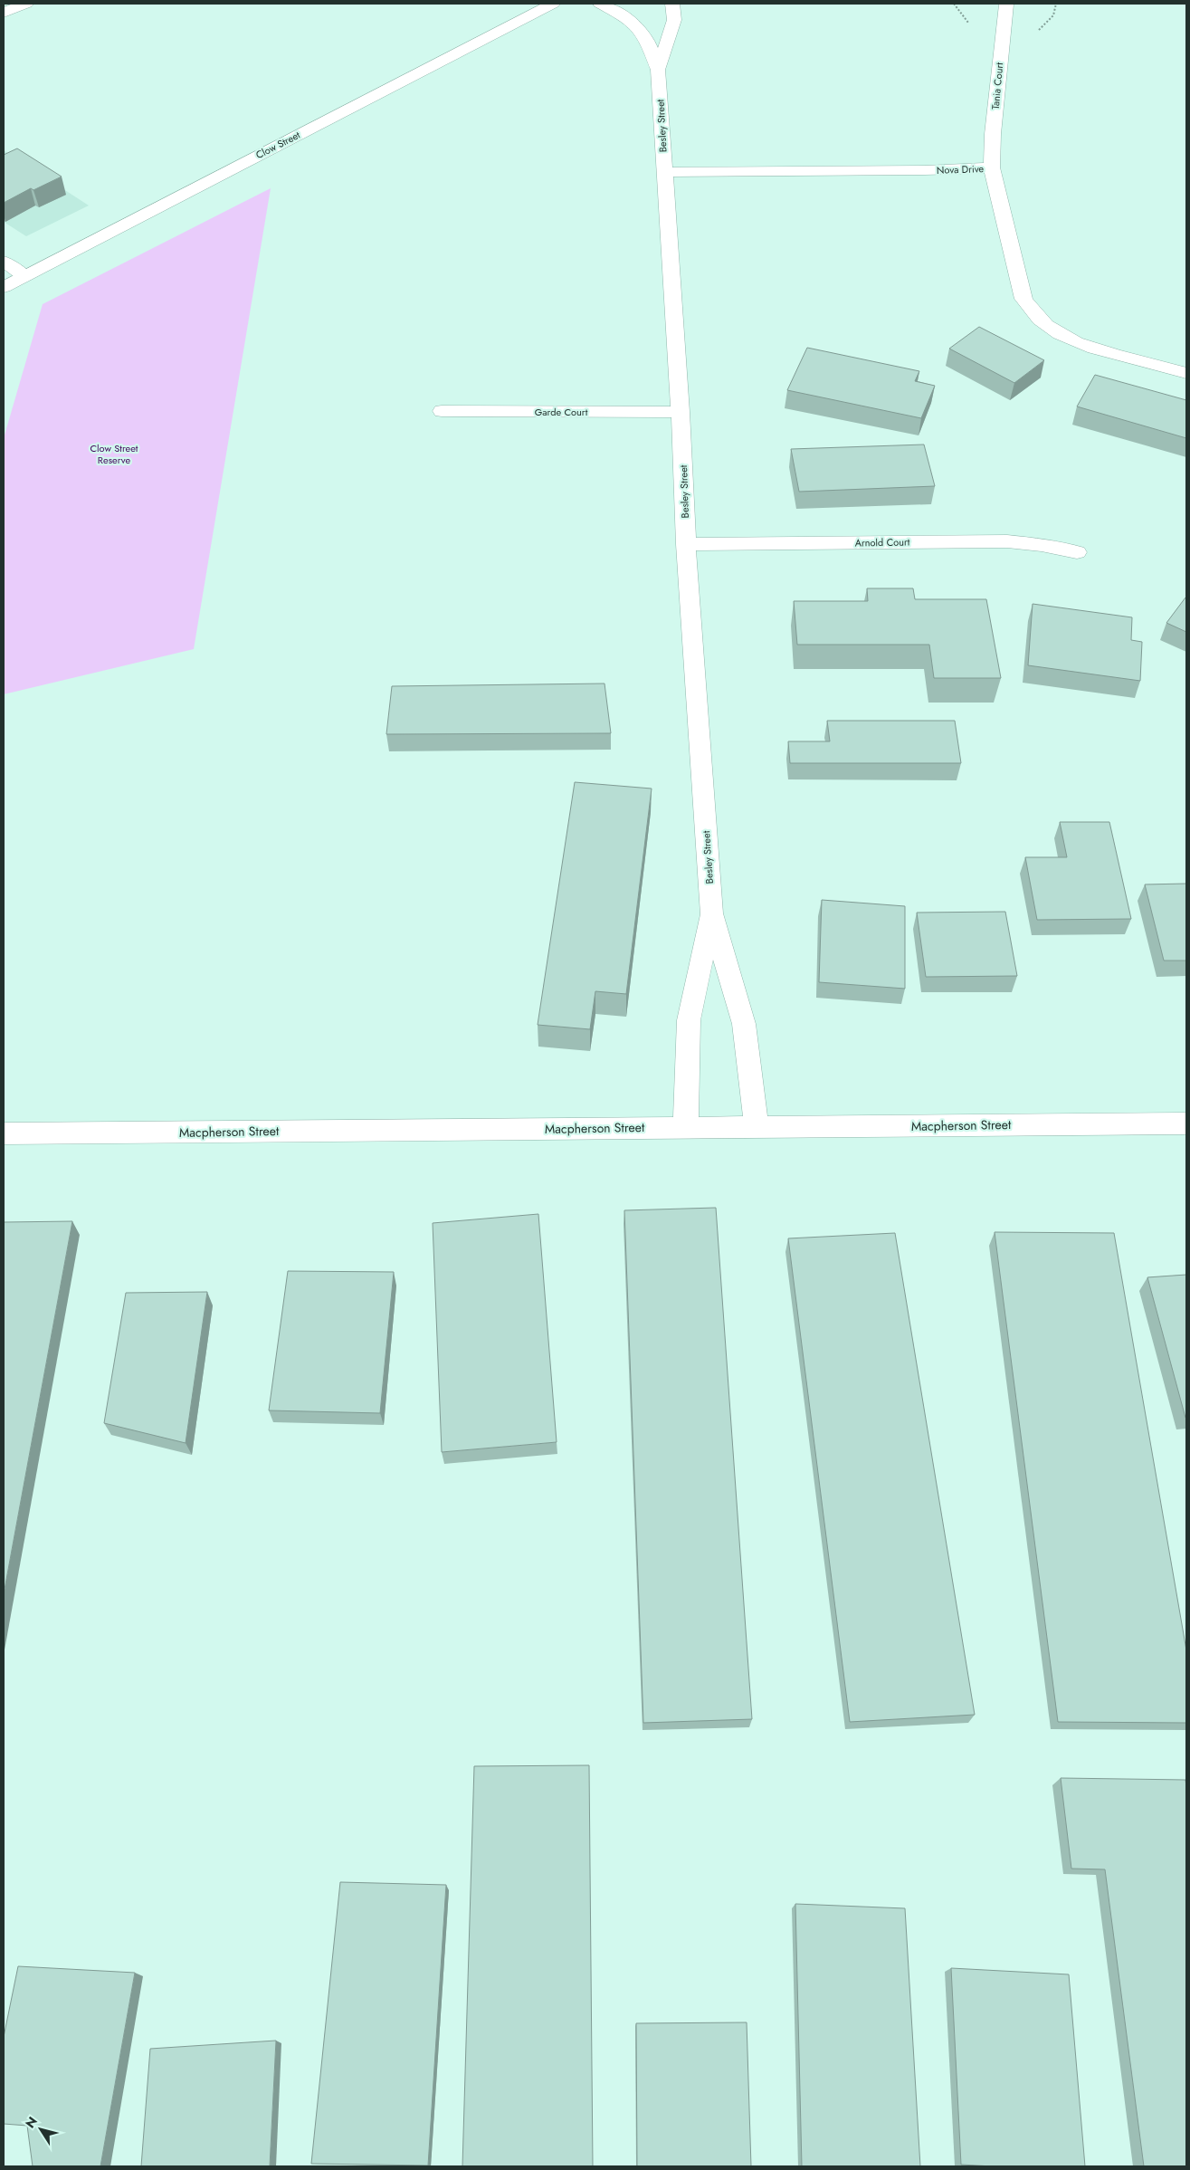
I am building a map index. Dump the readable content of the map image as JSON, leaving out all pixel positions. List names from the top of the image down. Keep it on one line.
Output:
{"streets":{"street":["Tania Court","Besley Street","Clow Street","Nova Drive","Garde Court","Arnold Court","Macpherson Street"]},"crossings":[["Tania Court","Nova Drive"],["Besley Street","Nova Drive"],["Besley Street","Garde Court"],["Besley Street","Arnold Court"],["Besley Street","Macpherson Street"]],"parks":["Clow Street Reserve"],"north":"top left"}
